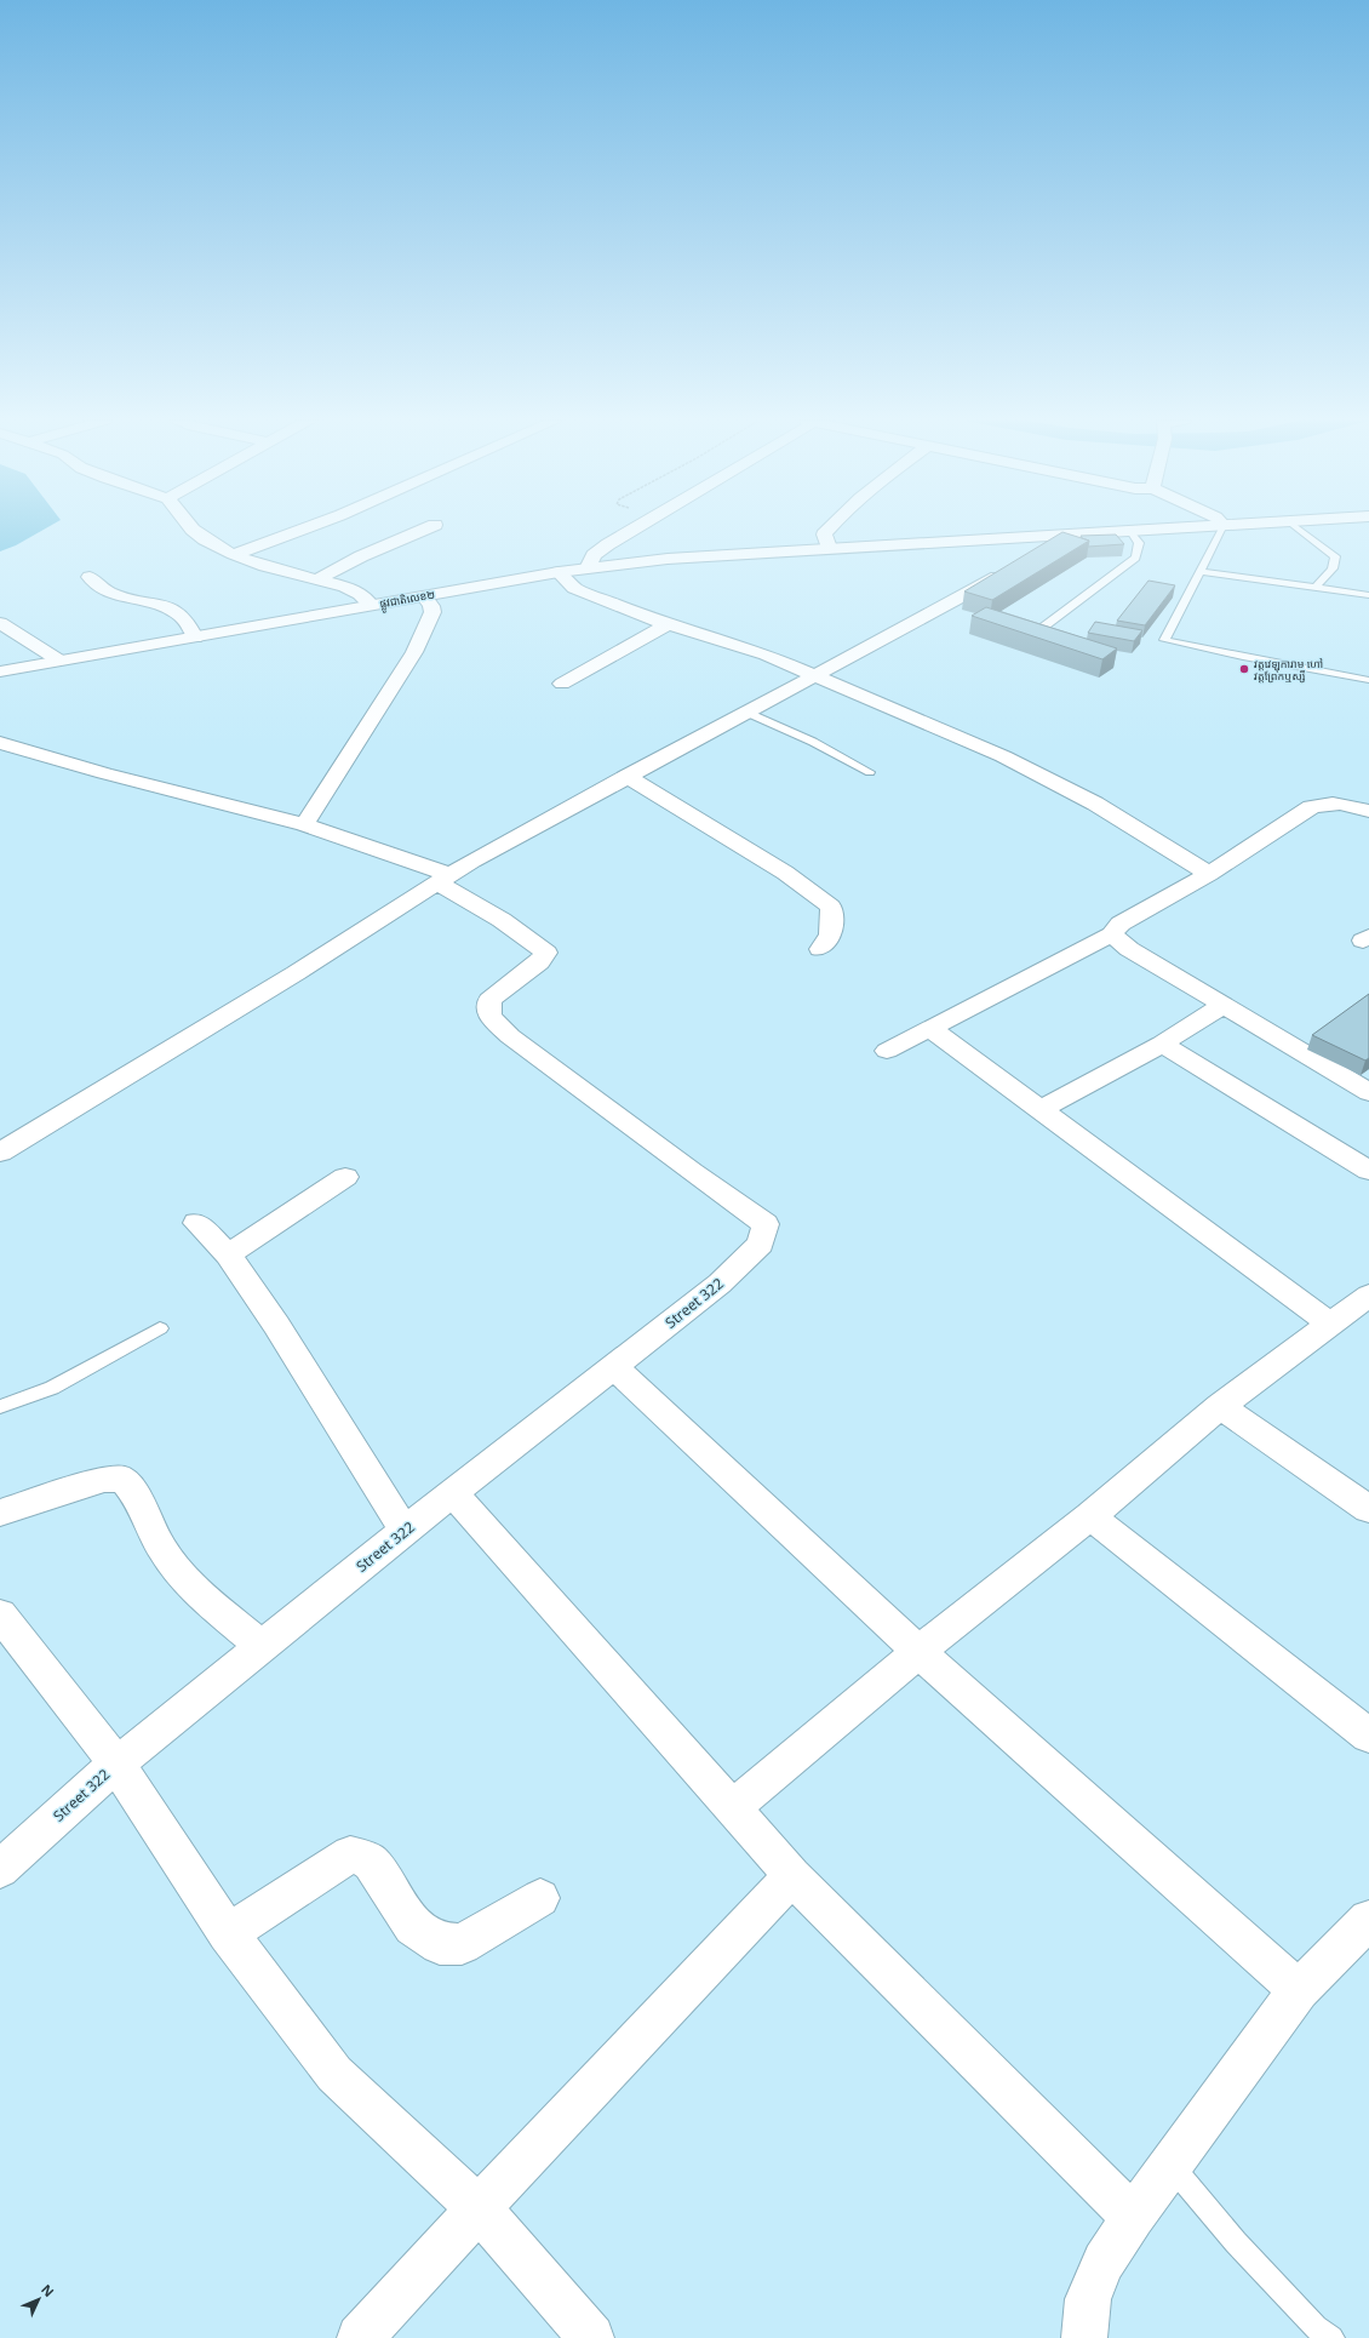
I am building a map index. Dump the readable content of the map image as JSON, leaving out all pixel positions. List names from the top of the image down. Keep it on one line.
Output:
{"streets":{"main road":["ផ្លូវជាតិលេខ២","Street 322"]},"places":["វត្តវេឡុការាម ហៅ វត្តព្រែកឬស្សី"],"north":"top right"}
